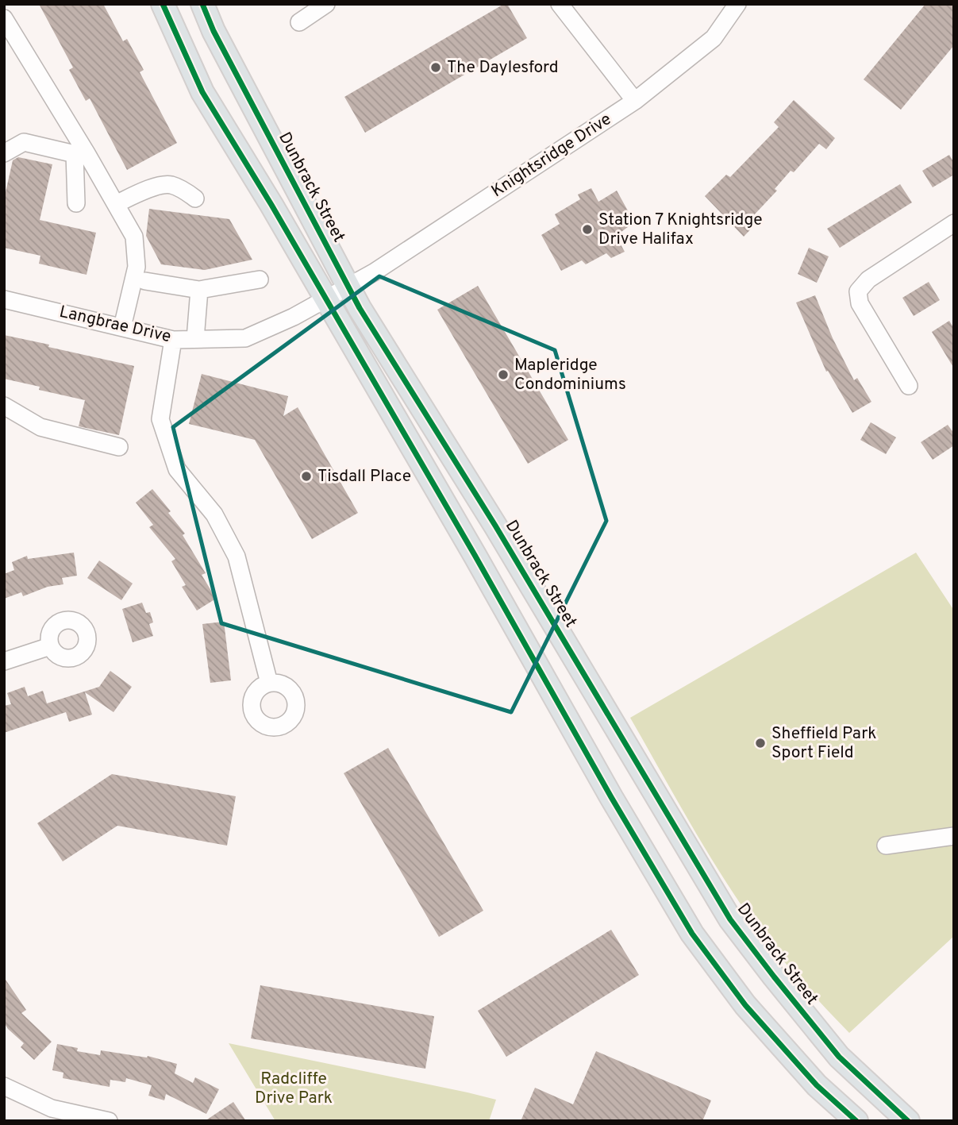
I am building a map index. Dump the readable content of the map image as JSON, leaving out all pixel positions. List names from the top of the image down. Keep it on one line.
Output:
{"streets":{"main road":["Dunbrack Street"],"street":["Knightsridge Drive","Langbrae Drive"]},"crossings":[["Knightsridge Drive","Dunbrack Street"],["Knightsridge Drive","Langbrae Drive"],["Dunbrack Street","Langbrae Drive"]],"parks":["Radcliffe Drive Park"],"places":["The Daylesford","Station 7 Knightsridge Drive Halifax","Mapleridge Condominiums","Tisdall Place","Sheffield Park Sport Field"]}
